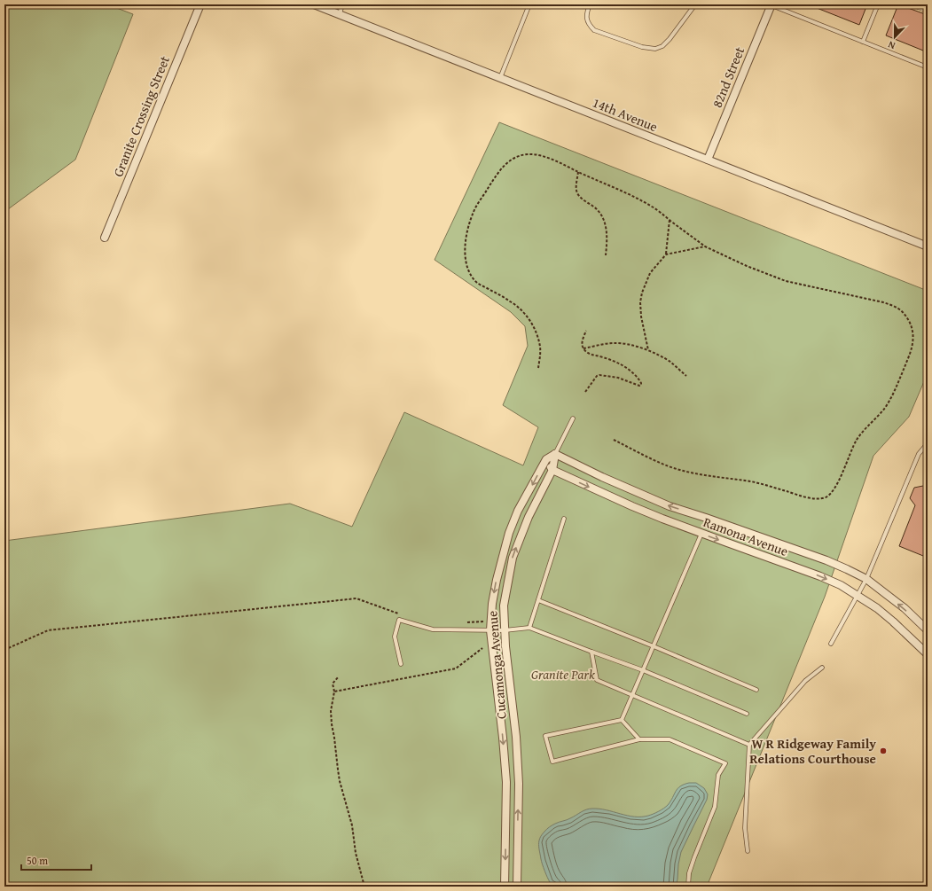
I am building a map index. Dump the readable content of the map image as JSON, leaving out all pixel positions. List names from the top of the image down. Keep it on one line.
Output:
{"streets":{"street":["82nd Street","14th Avenue","Granite Crossing Street","Ramona Avenue","Cucamonga Avenue"]},"crossings":[["82nd Street","14th Avenue"],["Ramona Avenue","Cucamonga Avenue"]],"parks":["Granite Park"],"places":["W R Ridgeway Family Relations Courthouse"],"scale_bar":"50 m","north":"bottom"}
